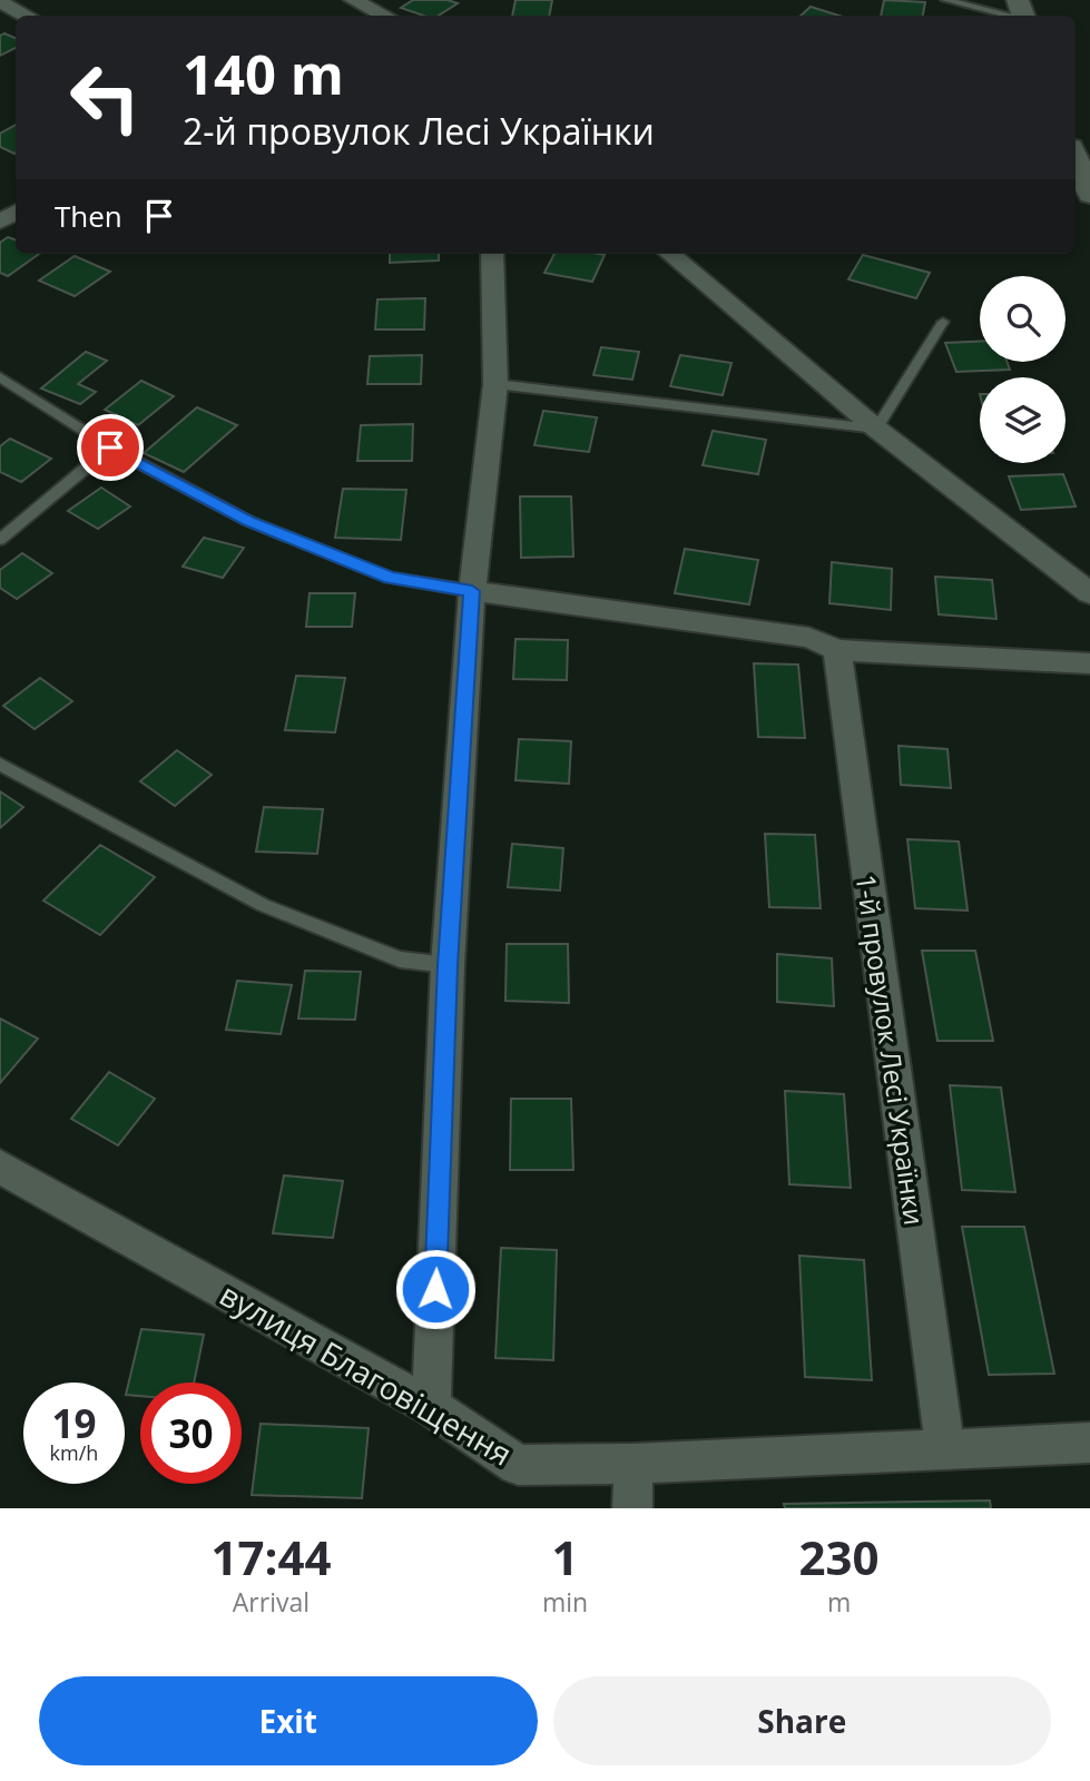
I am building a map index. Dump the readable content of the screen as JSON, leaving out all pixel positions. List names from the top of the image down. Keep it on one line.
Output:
{"streets":{"street":["1-й провулок Лесі Українки","вулиця Благовіщення"]},"crossings":[["1-й провулок Лесі Українки","вулиця Благовіщення"]],"page":{"turn":["140 m","2-й провулок Лесі Українки"],"then":"Then","speed":"19 km/h","limit":"30","eta":["17:44","Arrival","1","min","230","m"],"buttons":["Exit","Share"]}}
